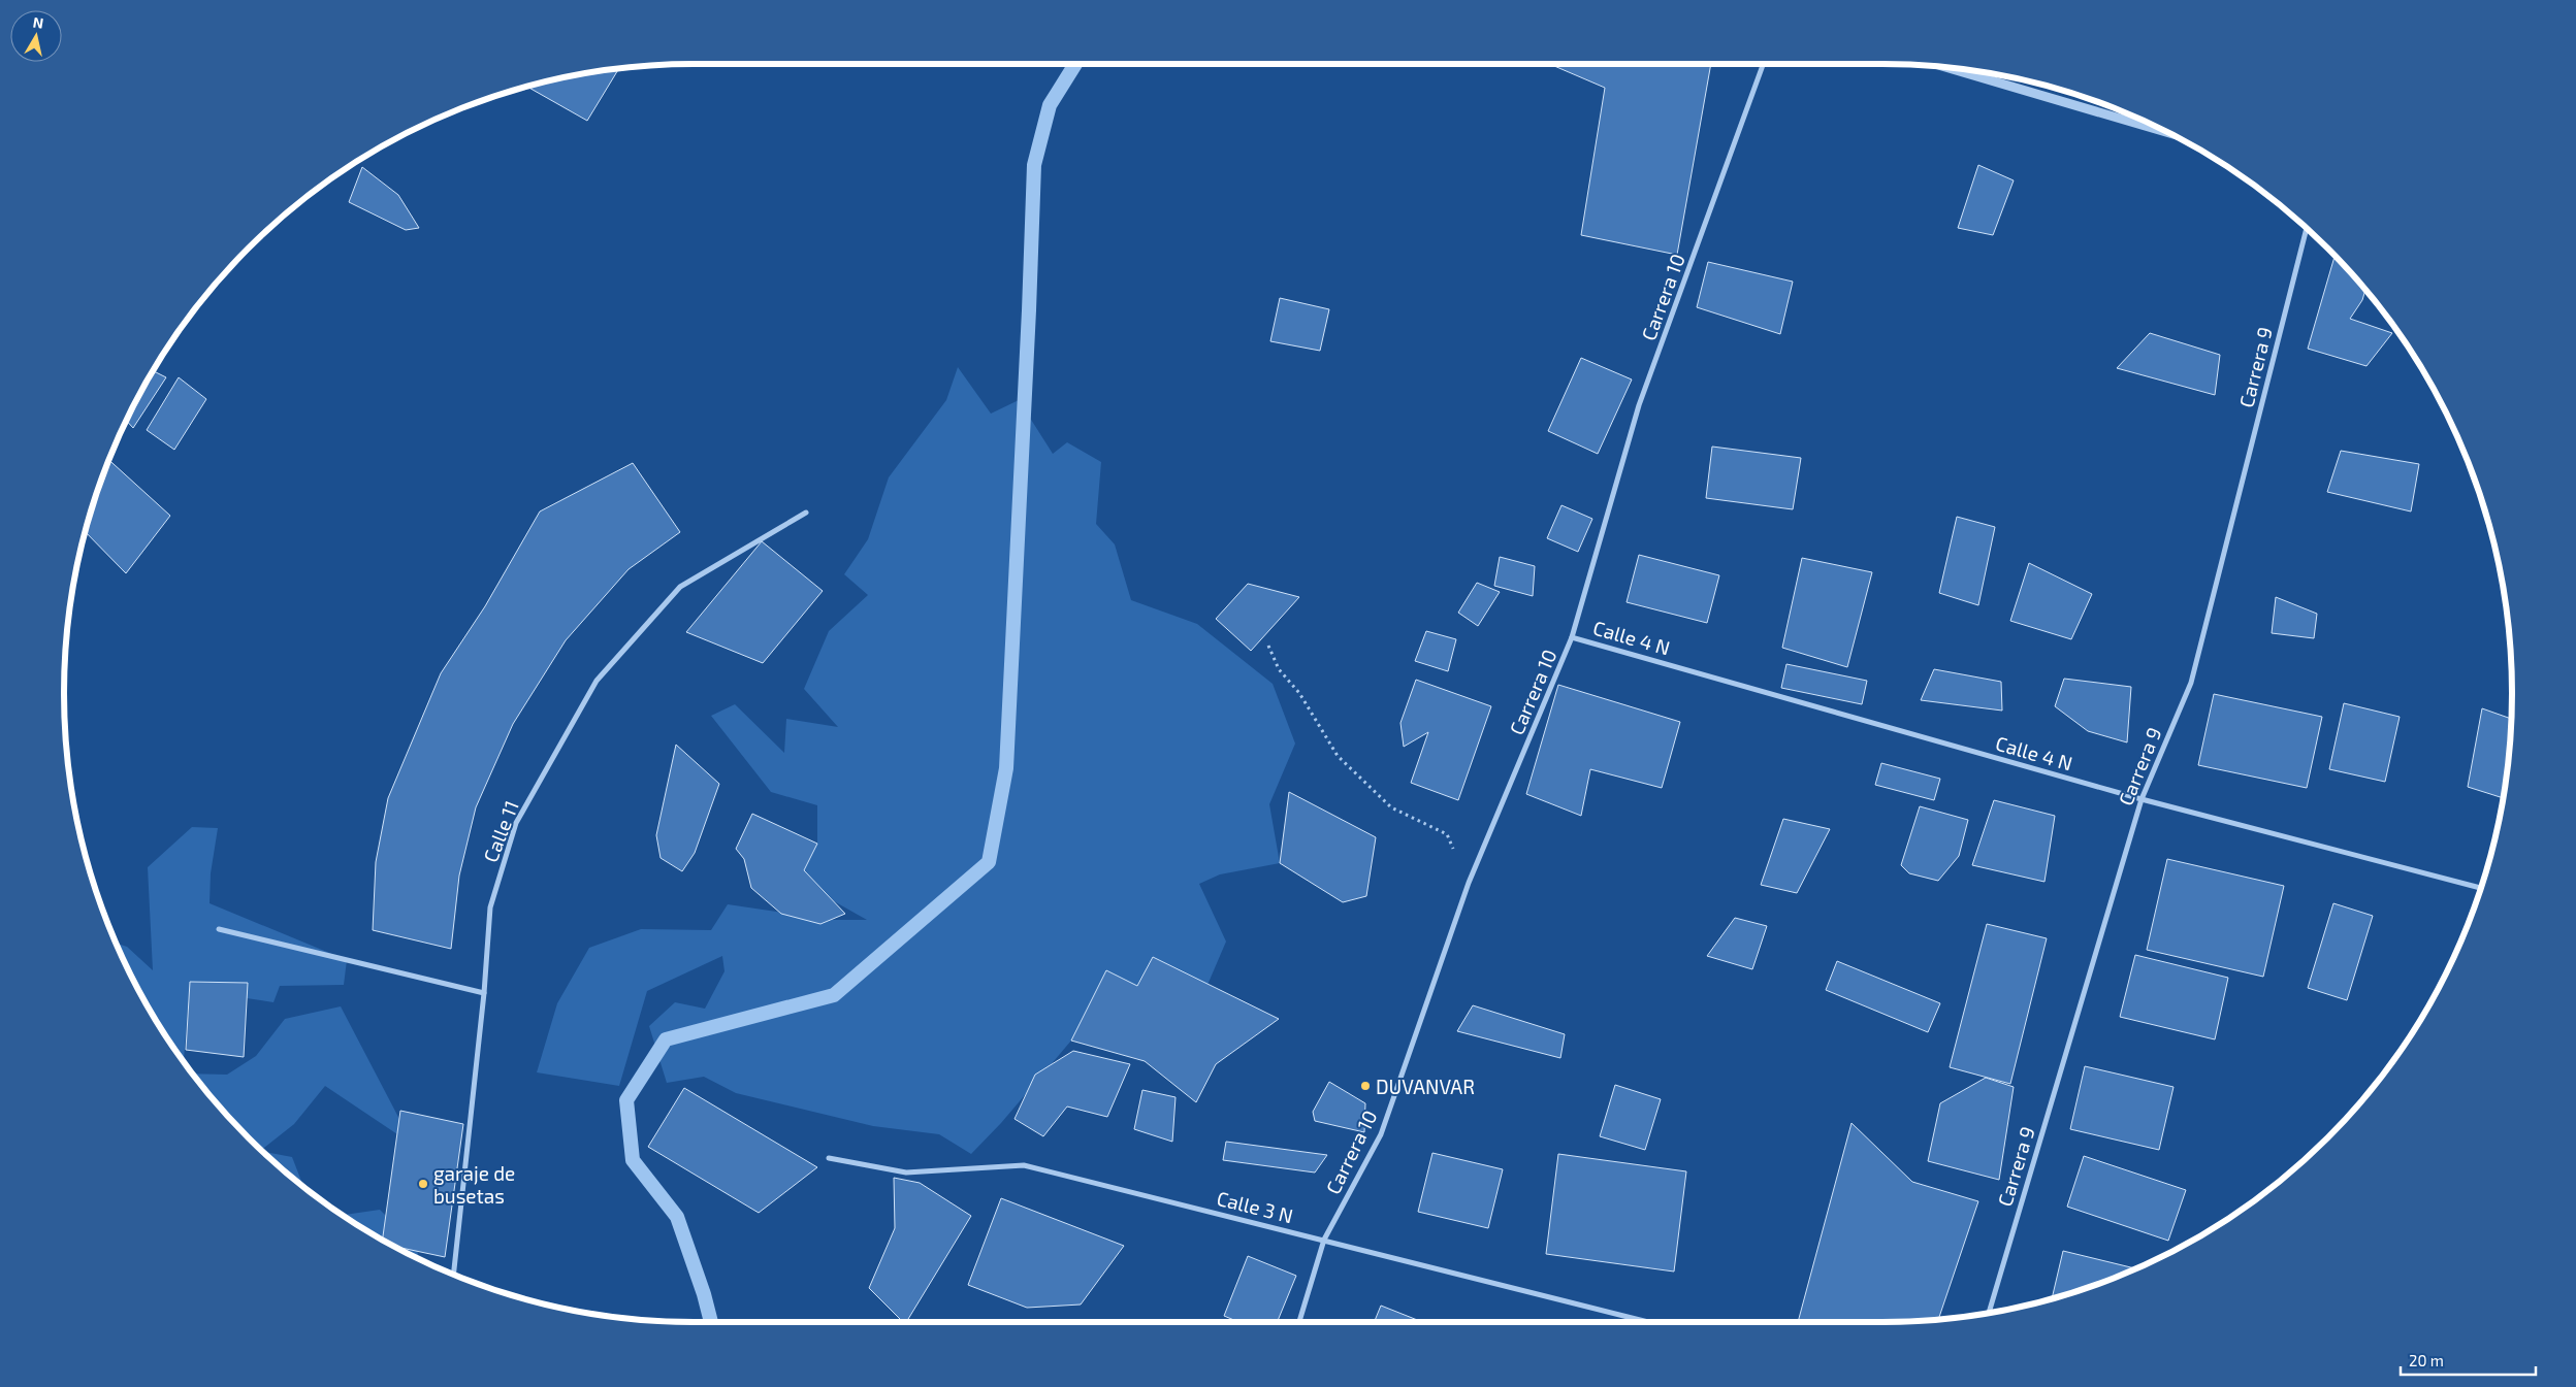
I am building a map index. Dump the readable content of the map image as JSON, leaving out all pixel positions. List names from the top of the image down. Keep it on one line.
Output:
{"streets":{"street":["Carrera 10","Carrera 9","Calle 4 N","Calle 11","Calle 3 N"]},"crossings":[["Carrera 10","Calle 4 N"],["Carrera 10","Calle 3 N"],["Carrera 9","Calle 4 N"]],"places":["DUVANVAR","garaje de busetas"],"scale_bar":"20 m","north":"top"}
